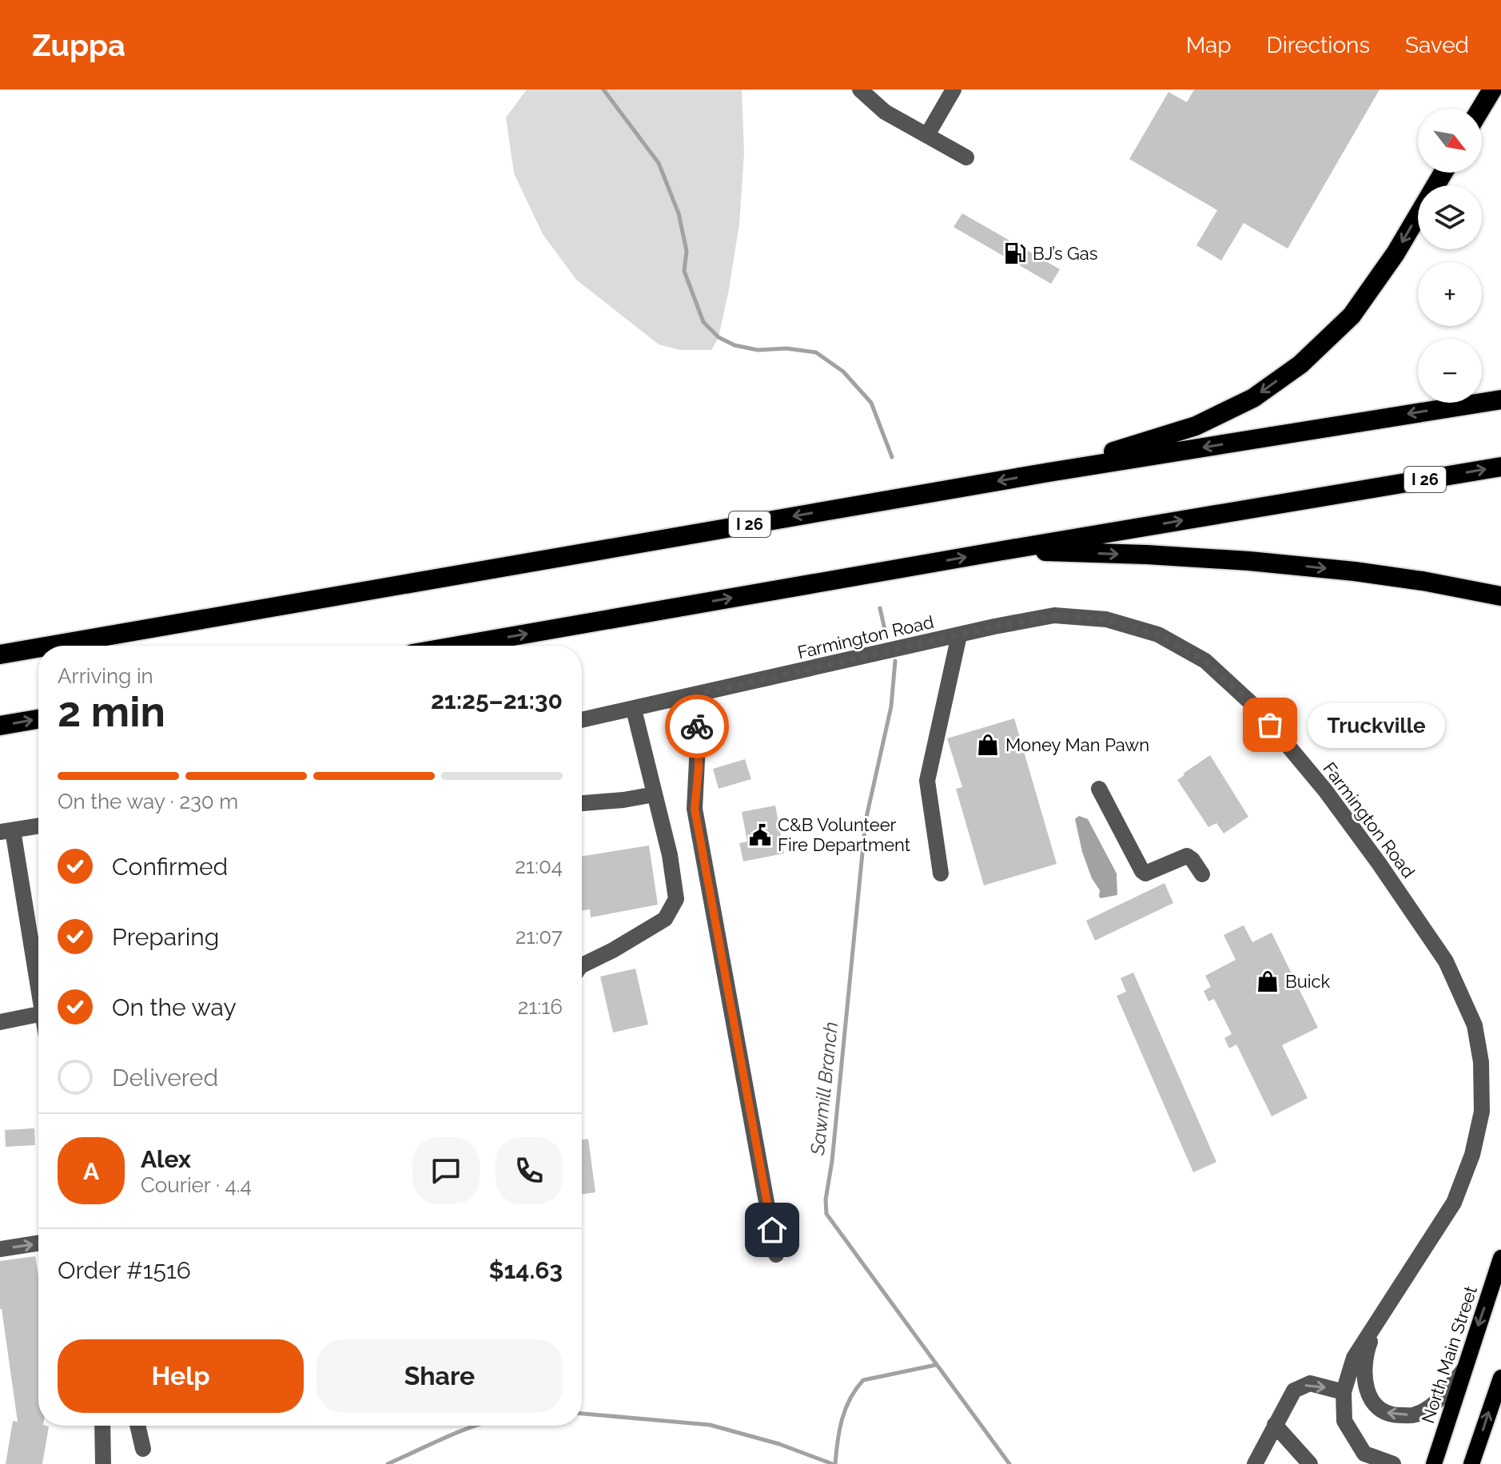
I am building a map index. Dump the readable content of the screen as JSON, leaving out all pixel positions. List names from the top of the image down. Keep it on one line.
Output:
{"streets":{"highway":["I 26"],"main road":["North Main Street"],"street":["Farmington Road"]},"crossings":[["Farmington Road","North Main Street"]],"one_way":["North Main Street"],"water":["Sawmill Branch"],"places":{"fuel station":["BJ’s Gas"],"other":["Truckville"],"shop":["Money Man Pawn","Buick"],"public building":["C&B Volunteer Fire Department"]},"north":"bottom right","page":{"header":"Zuppa","nav":["Map","Directions","Saved"],"map_buttons":["+","−"],"heading":["2 min","Arriving in","21:25–21:30"],"panel":["Alex","Courier · 4.4","Order #1516","$14.63"],"bubble":"Truckville","bar":"On the way · 230 m","list":[["Confirmed","21:04"],["Preparing","21:07"],["On the way","21:16"],"Delivered"],"round":"A","buttons":["Help","Share"]}}
